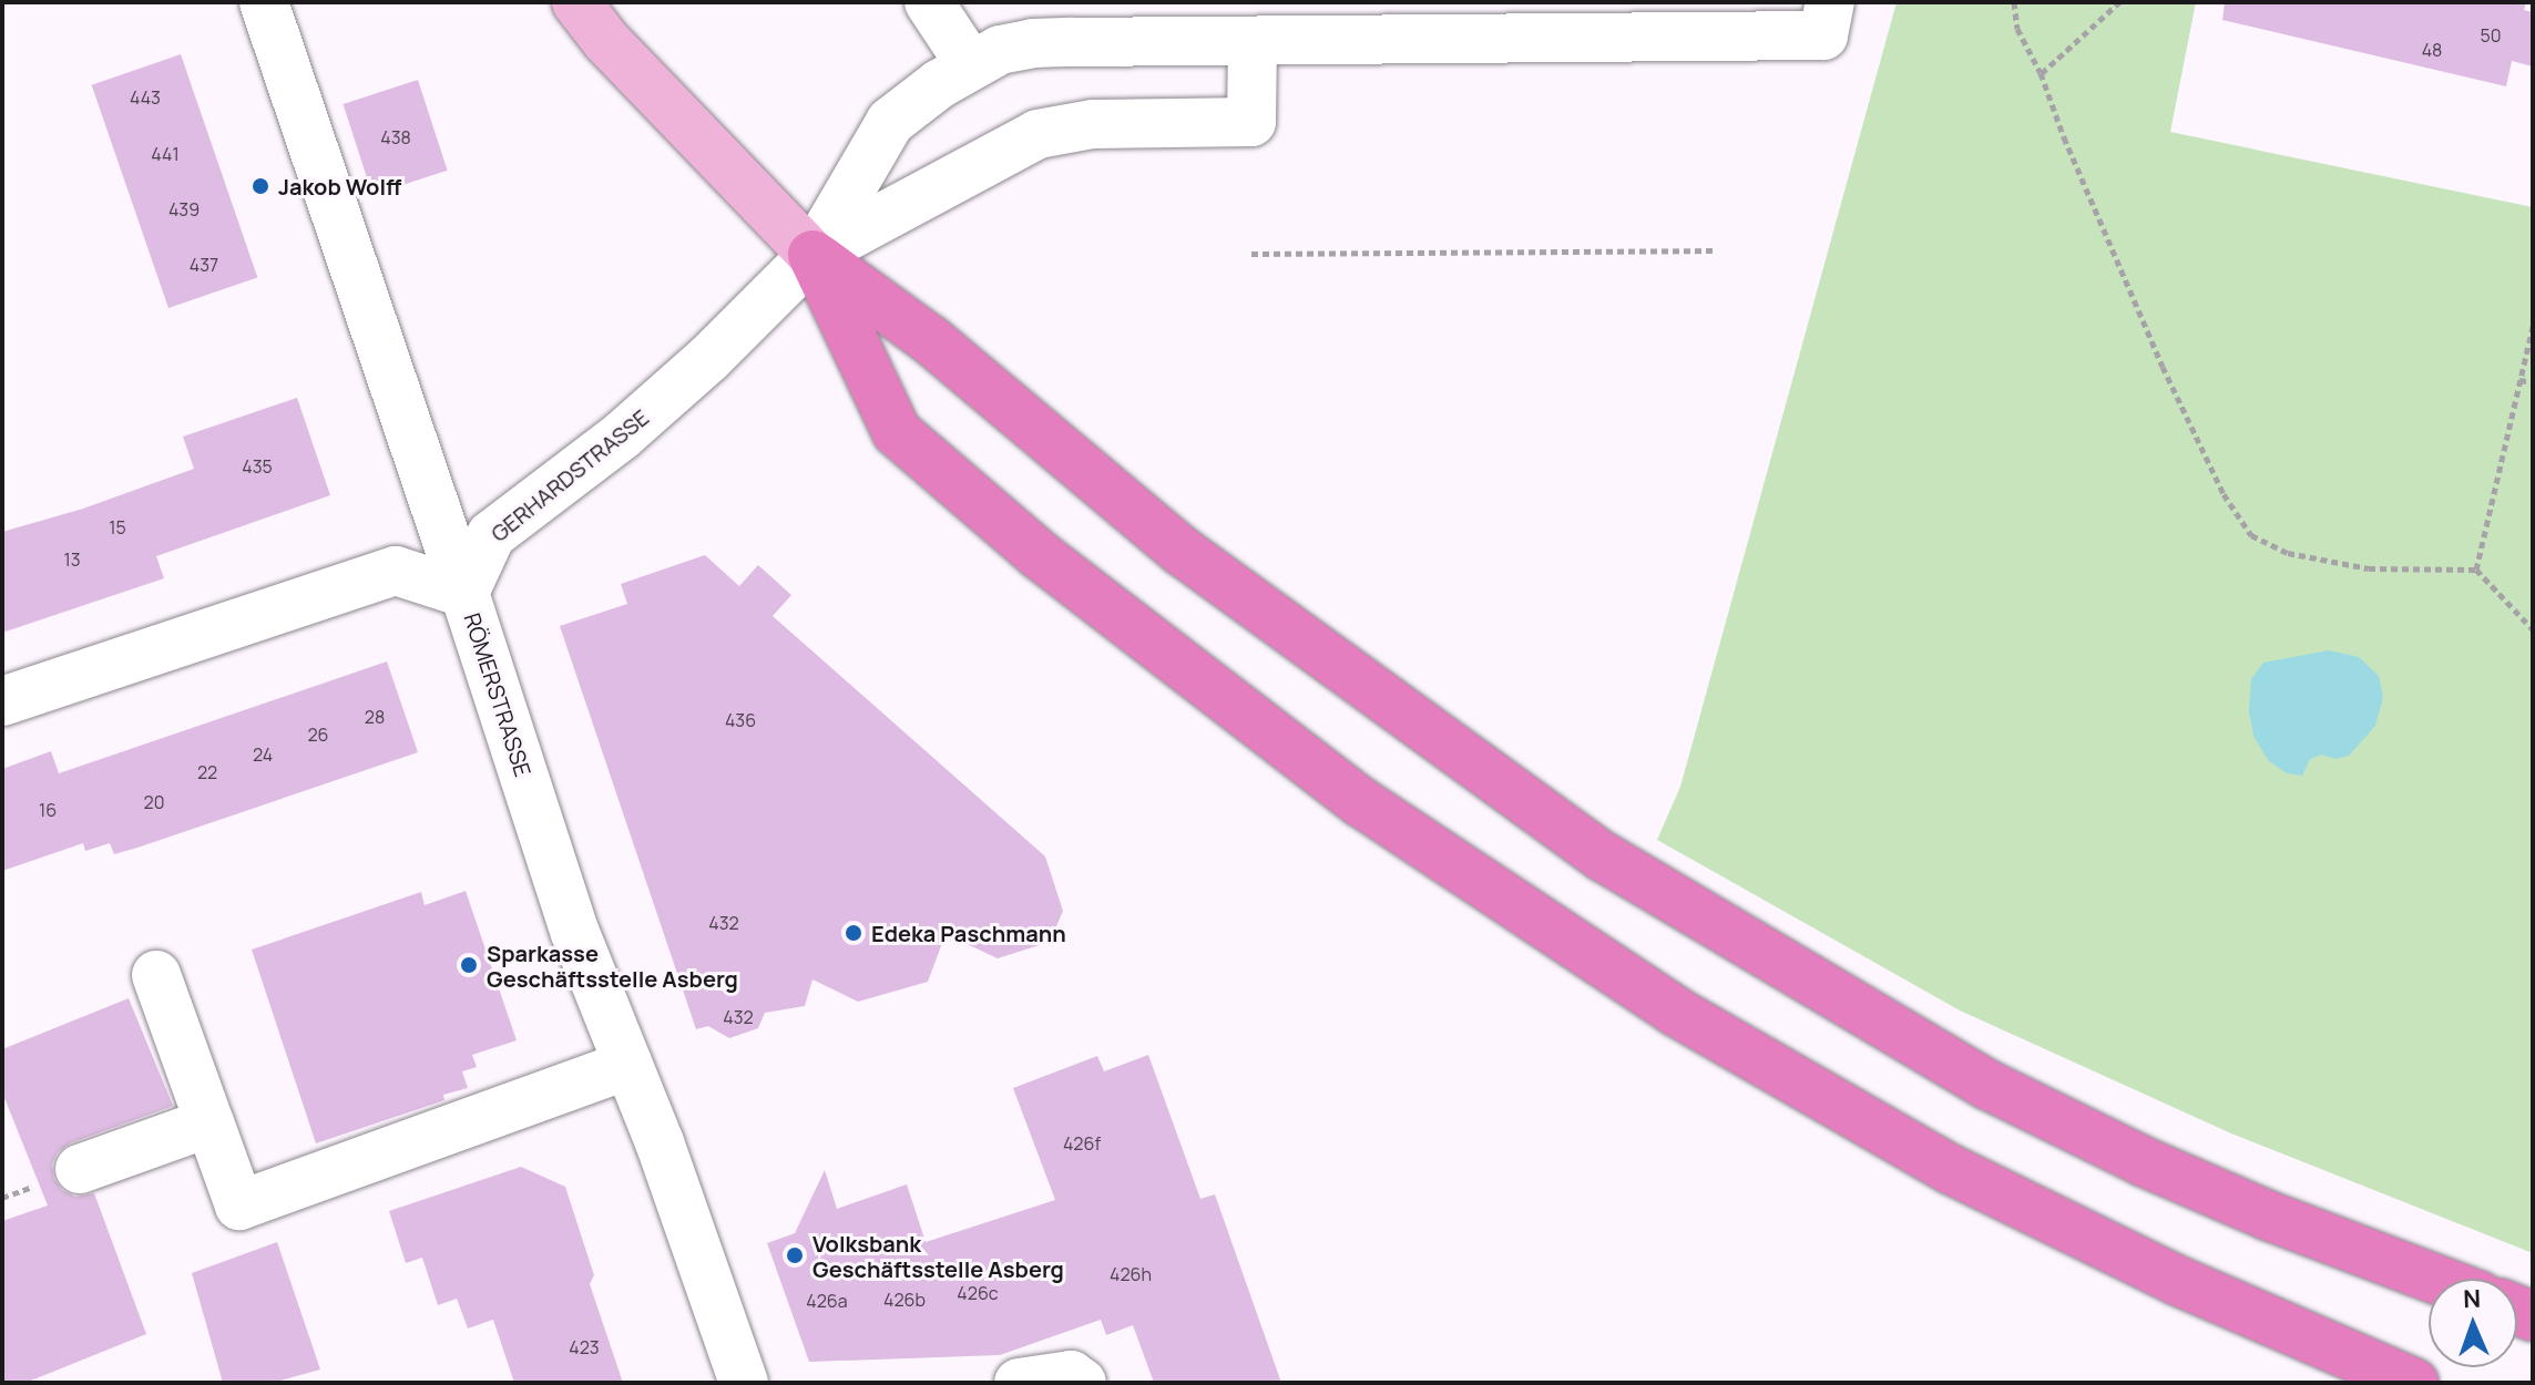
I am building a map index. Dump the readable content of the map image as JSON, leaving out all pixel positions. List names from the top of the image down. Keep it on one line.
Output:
{"streets":{"street":["GERHARDSTRASSE","RÖMERSTRASSE"]},"crossings":[["GERHARDSTRASSE","RÖMERSTRASSE"]],"places":["Jakob Wolff","Edeka Paschmann","Sparkasse Geschäftsstelle Asberg","Volksbank Geschäftsstelle Asberg"],"house_numbers":["50","48","443","438","441","439","437","435","15","13","28","436","26","24","22","20","16","432","432","426f","426h","426c","426b","426a","423"],"north":"top"}
